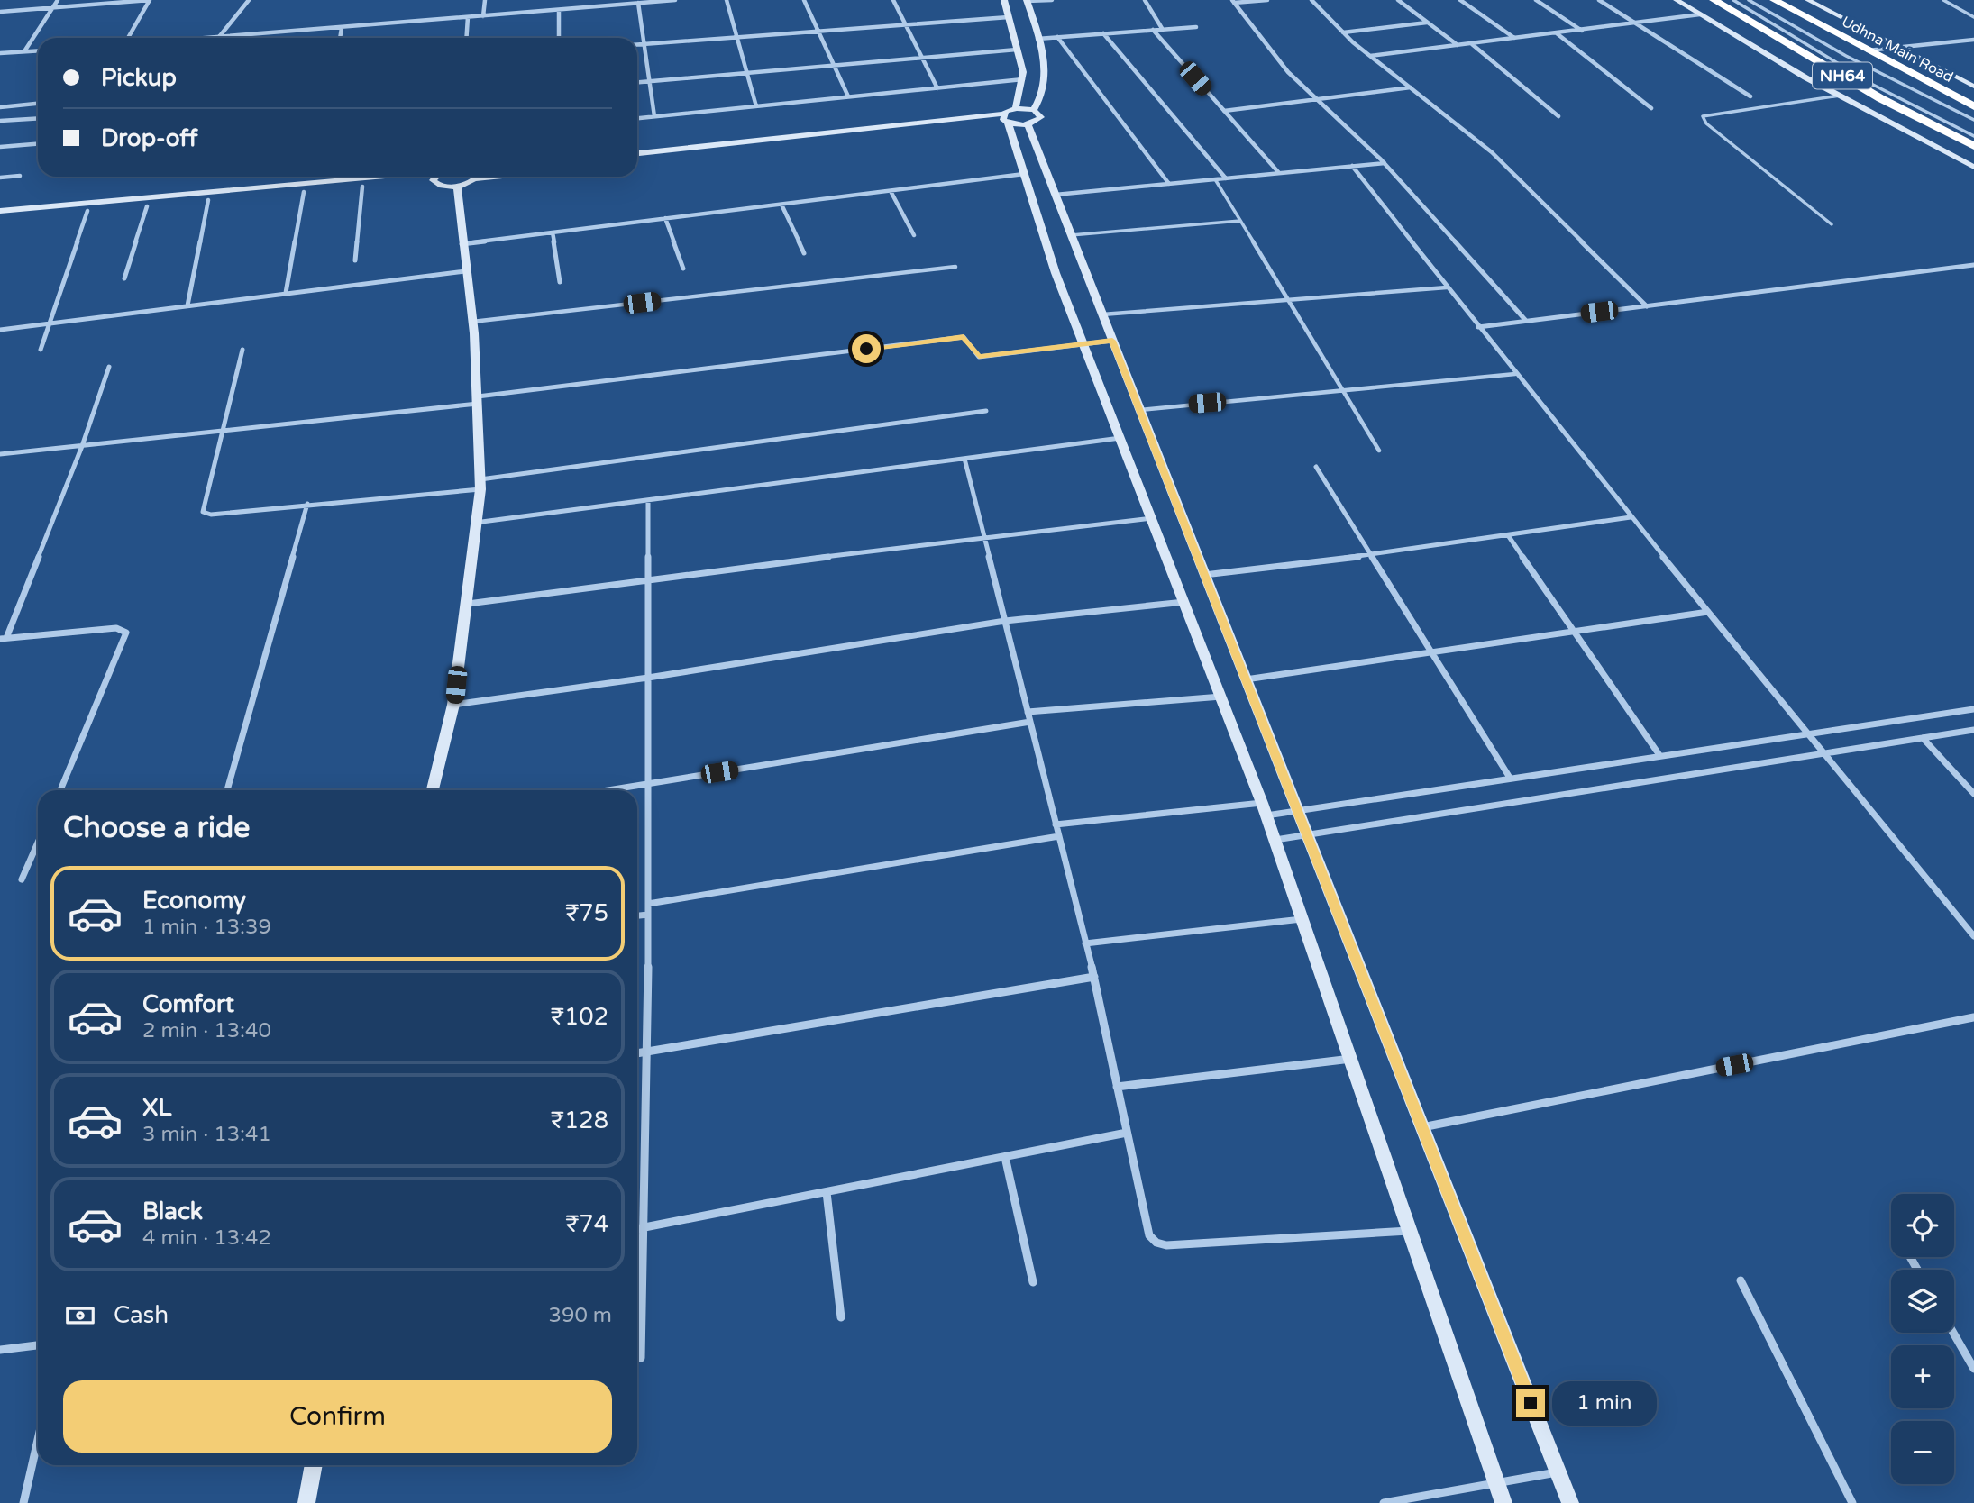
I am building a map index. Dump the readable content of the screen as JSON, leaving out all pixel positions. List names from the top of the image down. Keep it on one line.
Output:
{"streets":{"highway":["Udhna Main Road","NH64"]},"page":{"banner":["Pickup","Drop-off"],"heading":"Choose a ride","list":[{"name":"Economy","note":"1 min · 13:39","value":"₹75"},{"name":"Comfort","note":"2 min · 13:40","value":"₹102"},{"name":"XL","note":"3 min · 13:41","value":"₹128"},{"name":"Black","note":"4 min · 13:42","value":"₹74"}],"map_buttons":["+","−"],"pay":["Cash","390 m"],"buttons":"Confirm","bubble":"1 min"}}
